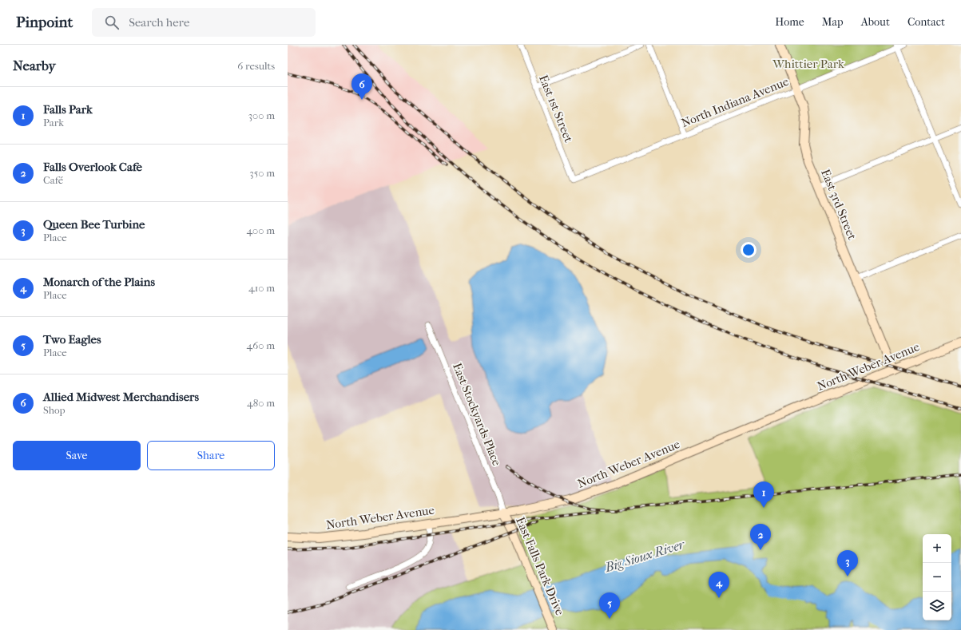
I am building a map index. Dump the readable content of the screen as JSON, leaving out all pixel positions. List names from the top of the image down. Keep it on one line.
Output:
{"streets":{"street":["North Indiana Avenue","East 1st Street","East 3rd Street","North Weber Avenue","East Stockyards Place","East Falls Park Drive"]},"crossings":[["North Indiana Avenue","East 1st Street"],["North Indiana Avenue","East 3rd Street"],["East 3rd Street","North Weber Avenue"],["North Weber Avenue","East Stockyards Place"],["North Weber Avenue","East Falls Park Drive"],["East Stockyards Place","East Falls Park Drive"]],"water":["Big Sioux River"],"parks":["Whittier Park"],"page":{"header":"Pinpoint","search":"Search here","nav":["Home","Map","About","Contact"],"heading":["Nearby","6 results"],"pins":["6","1","2","3","4","5"],"list":[{"mark":"1","name":"Falls Park","note":"Park","value":"300 m"},{"mark":"2","name":"Falls Overlook Cafe","note":"Café","value":"350 m"},{"mark":"3","name":"Queen Bee Turbine","note":"Place","value":"400 m"},{"mark":"4","name":"Monarch of the Plains","note":"Place","value":"410 m"},{"mark":"5","name":"Two Eagles","note":"Place","value":"460 m"},{"mark":"6","name":"Allied Midwest Merchandisers","note":"Shop","value":"480 m"}],"buttons":["Save","Share"],"map_buttons":["+","−"]}}
